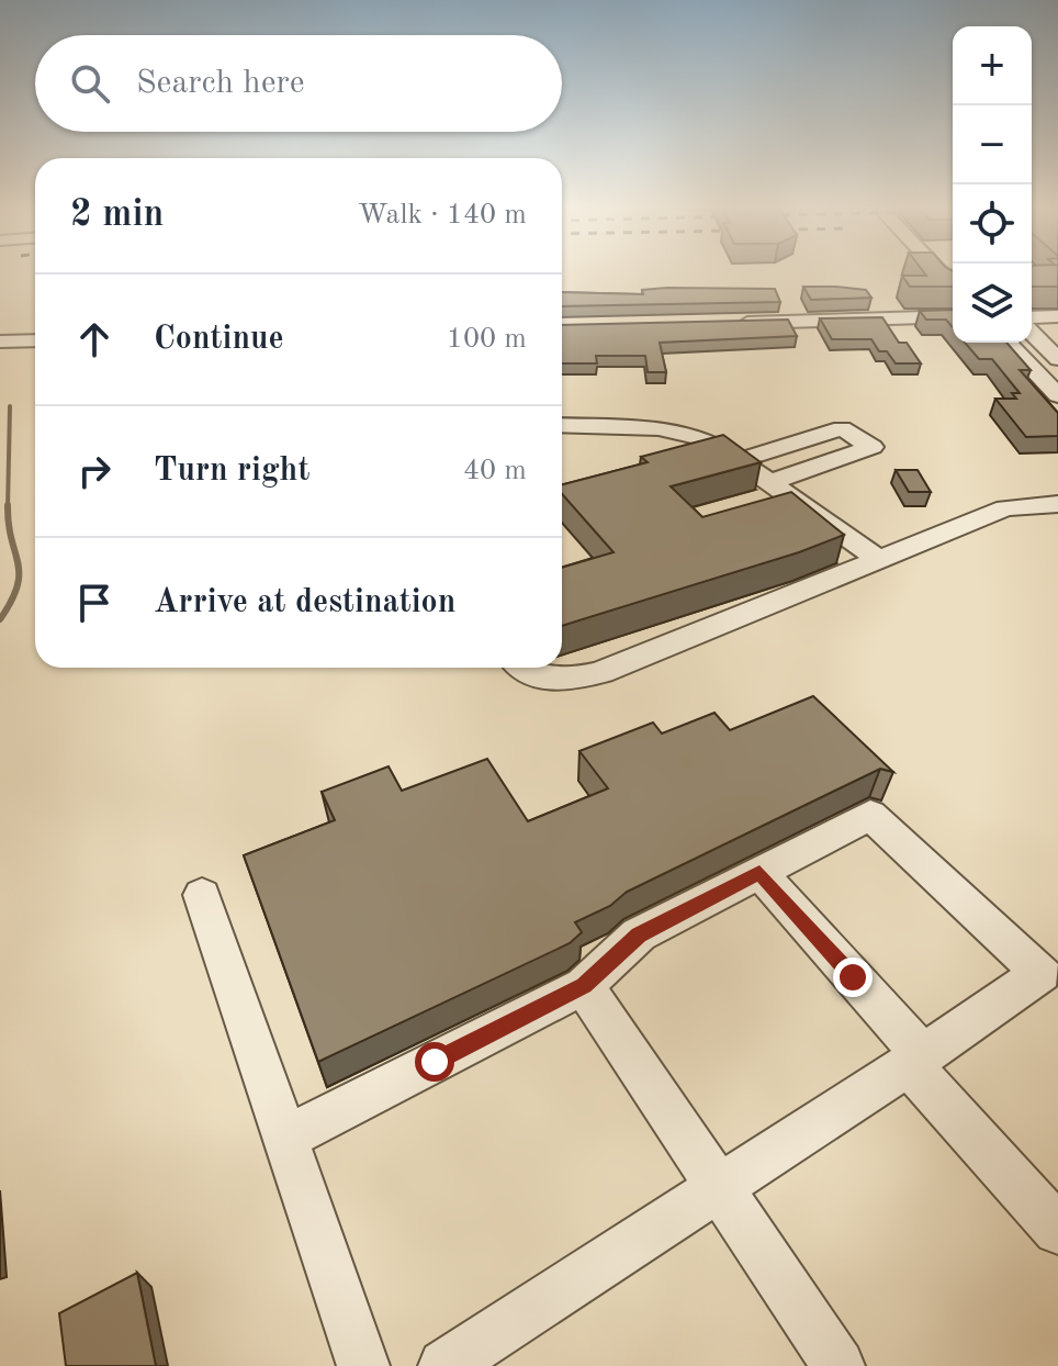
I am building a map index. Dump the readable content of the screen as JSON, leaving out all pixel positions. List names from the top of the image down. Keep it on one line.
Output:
{"page":{"map_buttons":["+","−"],"search":"Search here","heading":["2 min","Walk · 140 m"],"list":[["Continue","100 m"],["Turn right","40 m"],"Arrive at destination"]}}
